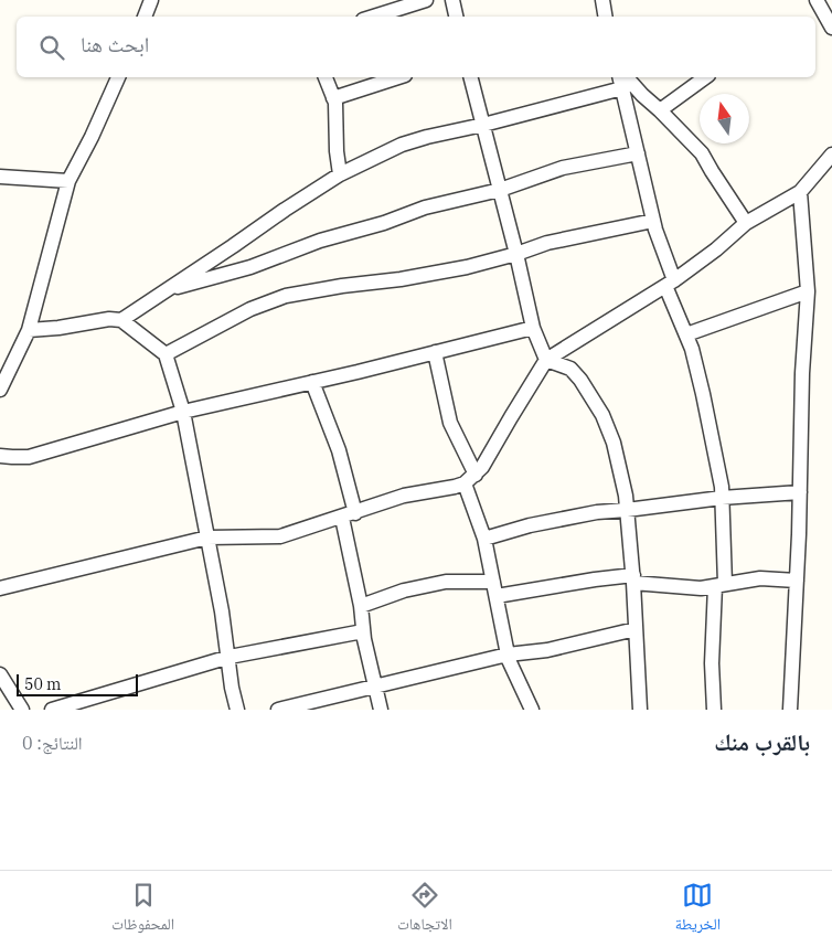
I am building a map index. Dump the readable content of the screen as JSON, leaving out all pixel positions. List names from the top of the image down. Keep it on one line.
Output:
{"scale_bar":"50 m","north":"top","page":{"search":"ابحث هنا","scale":"50 m","heading":["بالقرب منك","النتائج: 0"],"nav":["الخريطة","الاتجاهات","المحفوظات"]}}
